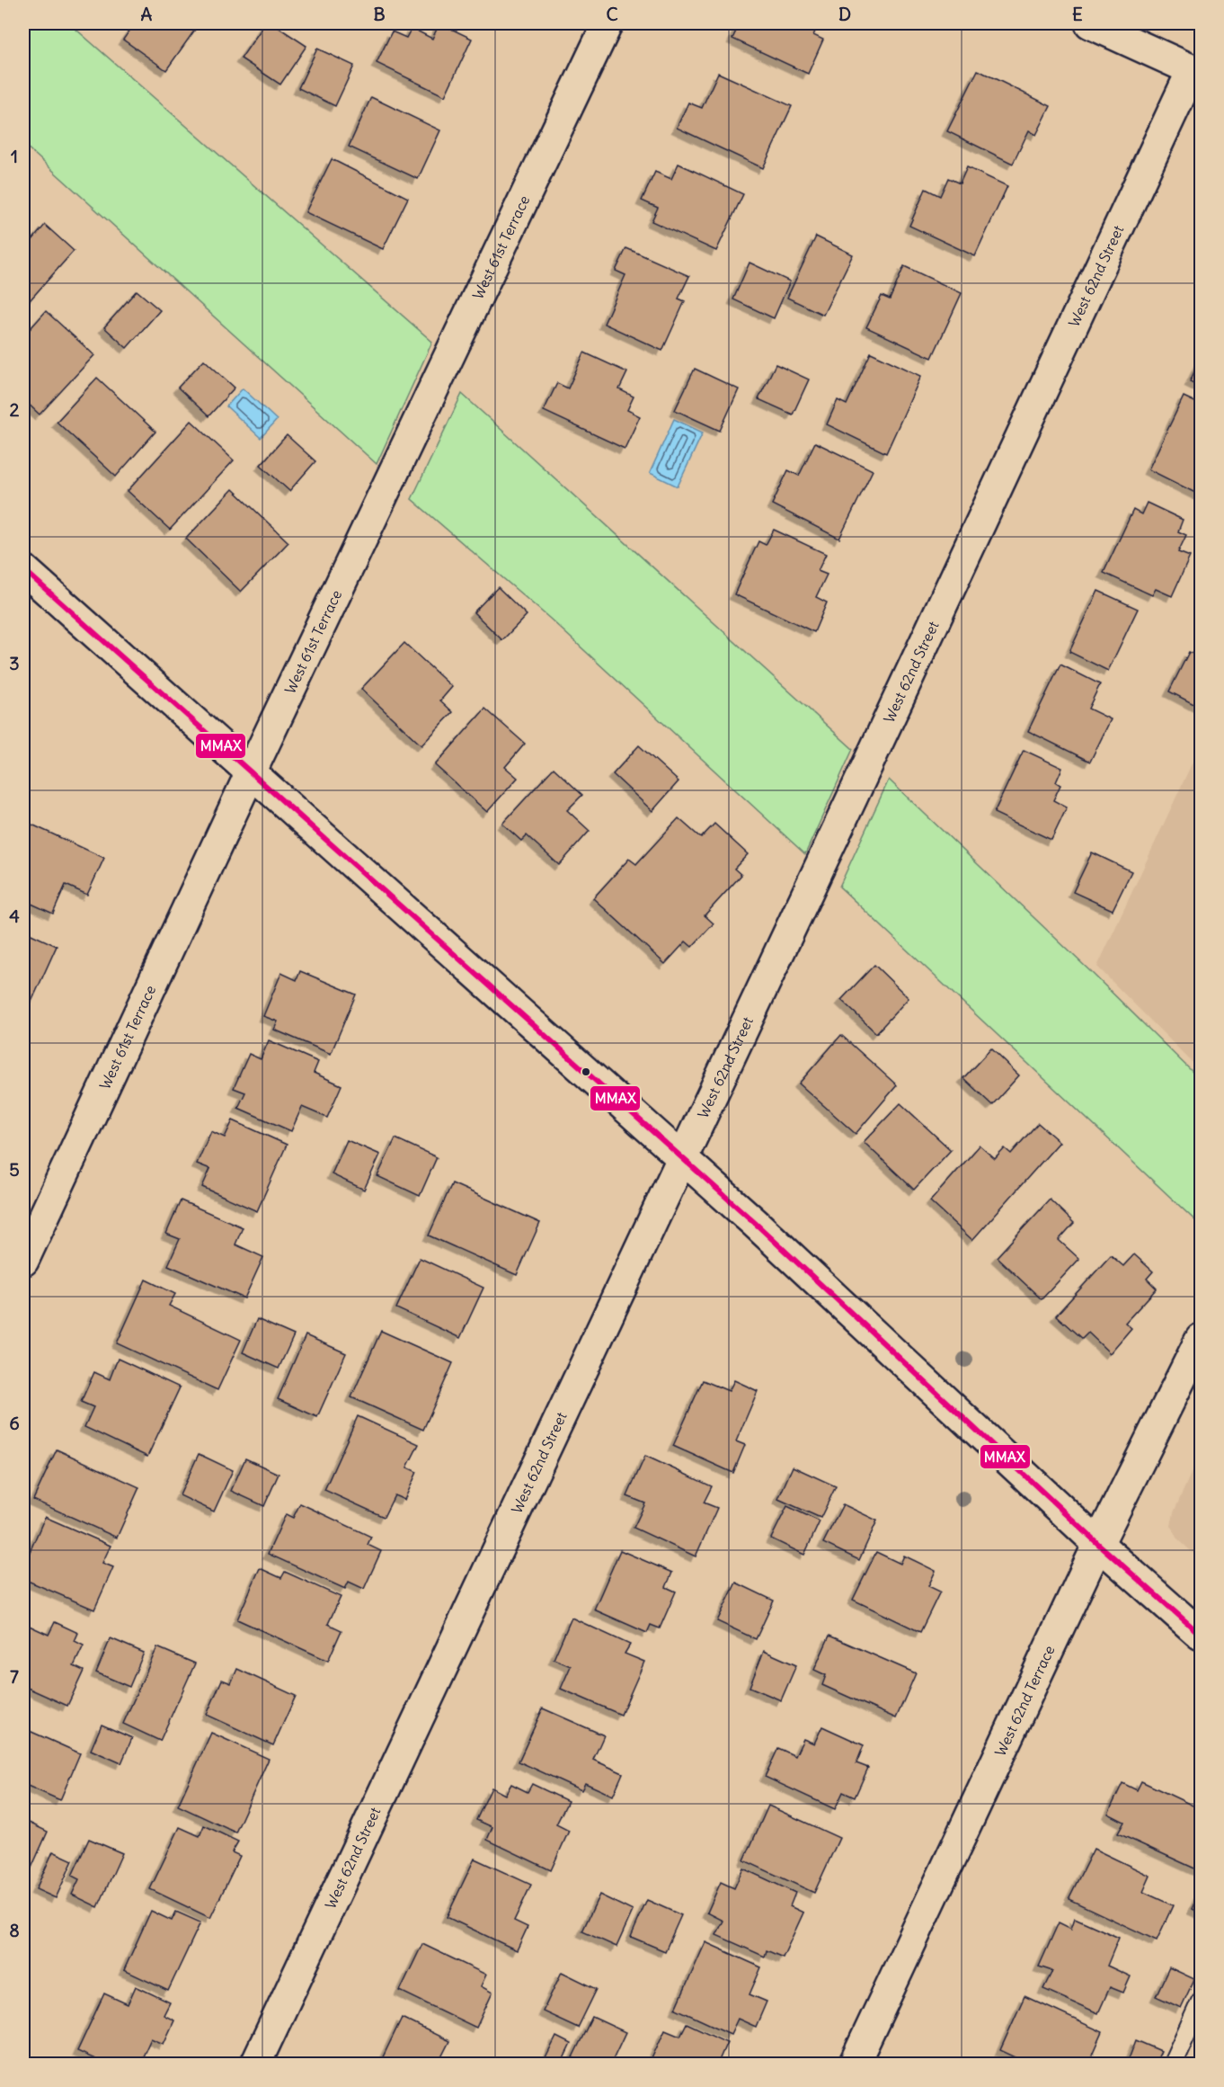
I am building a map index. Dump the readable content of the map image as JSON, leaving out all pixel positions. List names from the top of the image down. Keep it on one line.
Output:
{"streets":{"street":["West 61st Terrace","West 62nd Street","West 62nd Terrace"]},"lines":["transit line MMAX"],"grid":{"columns":["A","B","C","D","E"],"rows":["1","2","3","4","5","6","7","8"]}}
